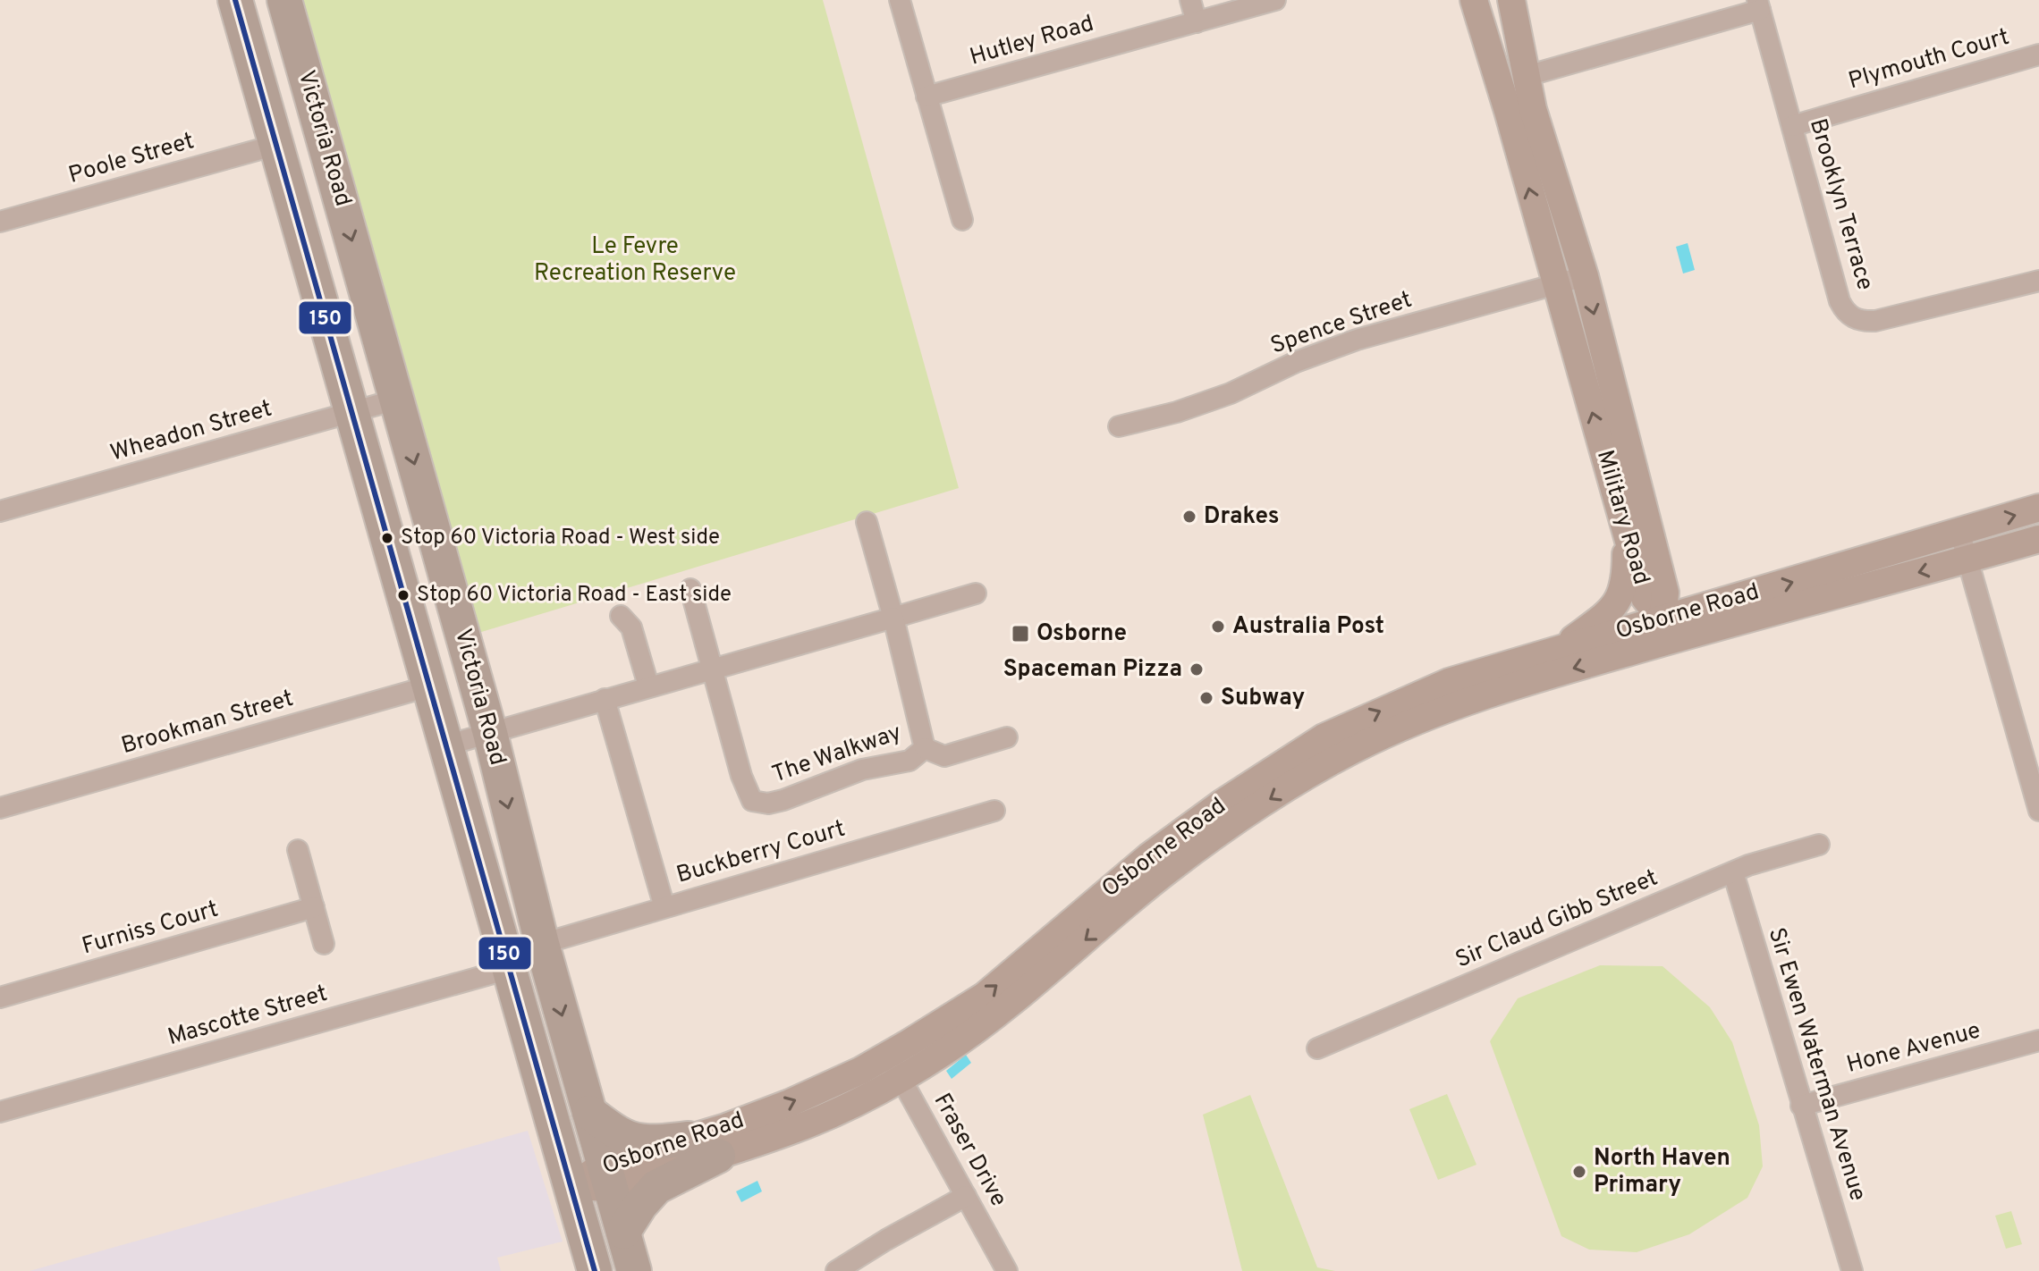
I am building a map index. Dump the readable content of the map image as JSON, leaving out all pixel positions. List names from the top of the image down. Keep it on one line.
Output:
{"streets":{"highway":["Victoria Road"],"street":["Hutley Road","Plymouth Court","Poole Street","Brooklyn Terrace","Spence Street","Wheadon Street","Military Road","Osborne Road","Brookman Street","The Walkway","Buckberry Court","Sir Claud Gibb Street","Furniss Court","Mascotte Street","Hone Avenue","Sir Ewen Waterman Avenue","Fraser Drive"]},"crossings":[["Plymouth Court","Brooklyn Terrace"],["Victoria Road","Poole Street"],["Victoria Road","Wheadon Street"],["Victoria Road","Osborne Road"],["Victoria Road","Brookman Street"],["Victoria Road","Buckberry Court"],["Victoria Road","Mascotte Street"],["Spence Street","Military Road"],["Military Road","Osborne Road"],["Osborne Road","Fraser Drive"],["Sir Claud Gibb Street","Sir Ewen Waterman Avenue"],["Hone Avenue","Sir Ewen Waterman Avenue"]],"parks":["Le Fevre Recreation Reserve"],"places":{"other":["Drakes","Stop 60 Victoria Road - West side","Stop 60 Victoria Road - East side","Australia Post","Spaceman Pizza","Subway","North Haven Primary"],"transit":["Osborne"]},"lines":["transit line 150"]}
